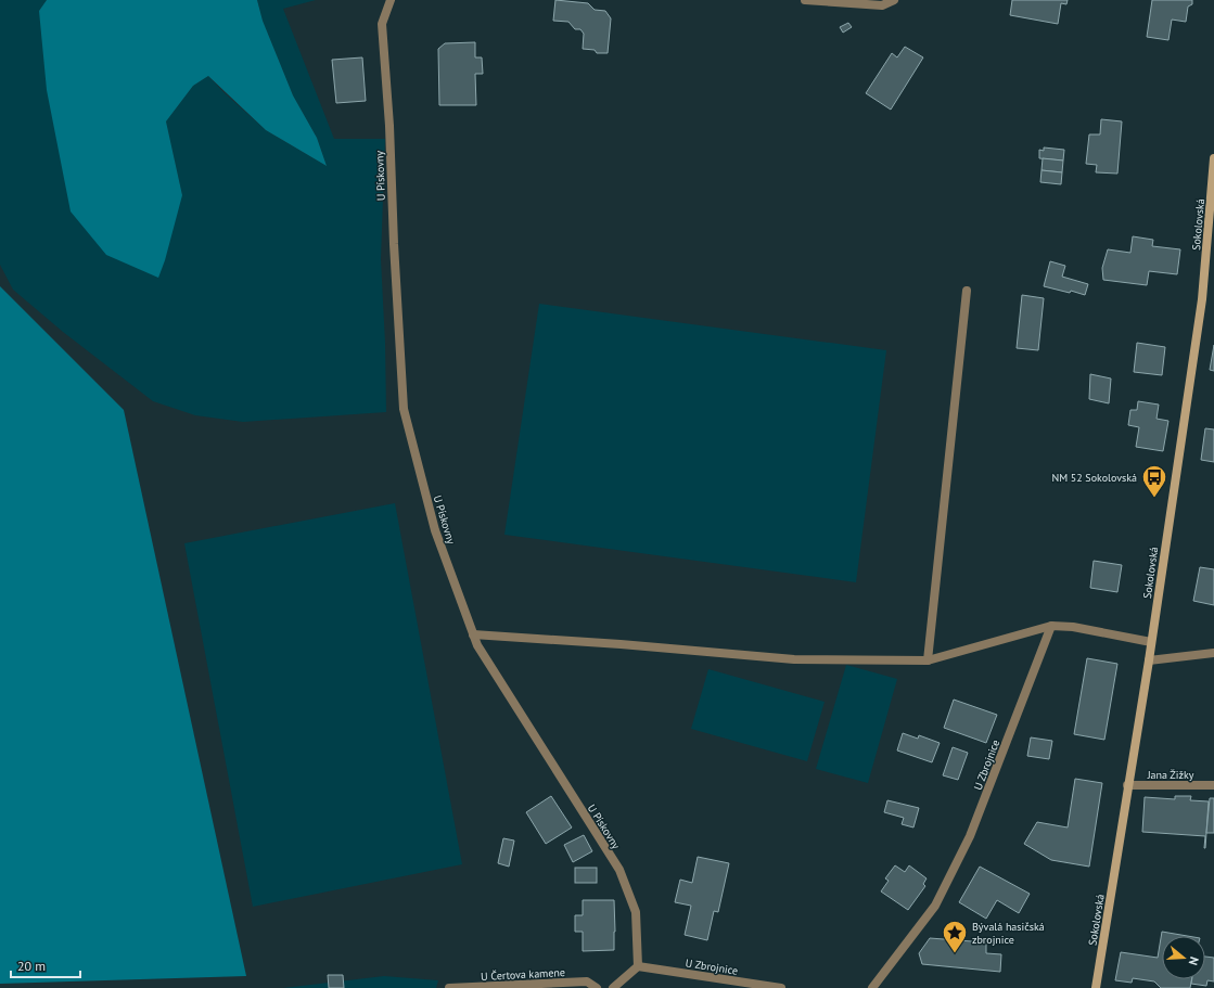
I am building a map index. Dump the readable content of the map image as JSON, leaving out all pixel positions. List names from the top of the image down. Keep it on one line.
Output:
{"streets":{"street":["U Pískovny","Sokolovská","U Zbrojnice","Jana Žižky","U Čertova kamene"]},"crossings":[["U Pískovny","U Zbrojnice"],["Sokolovská","Jana Žižky"]],"places":{"bus stop":["NM 52 Sokolovská"],"place":["Bývalá hasičská zbrojnice"]},"scale_bar":"20 m","north":"right"}
